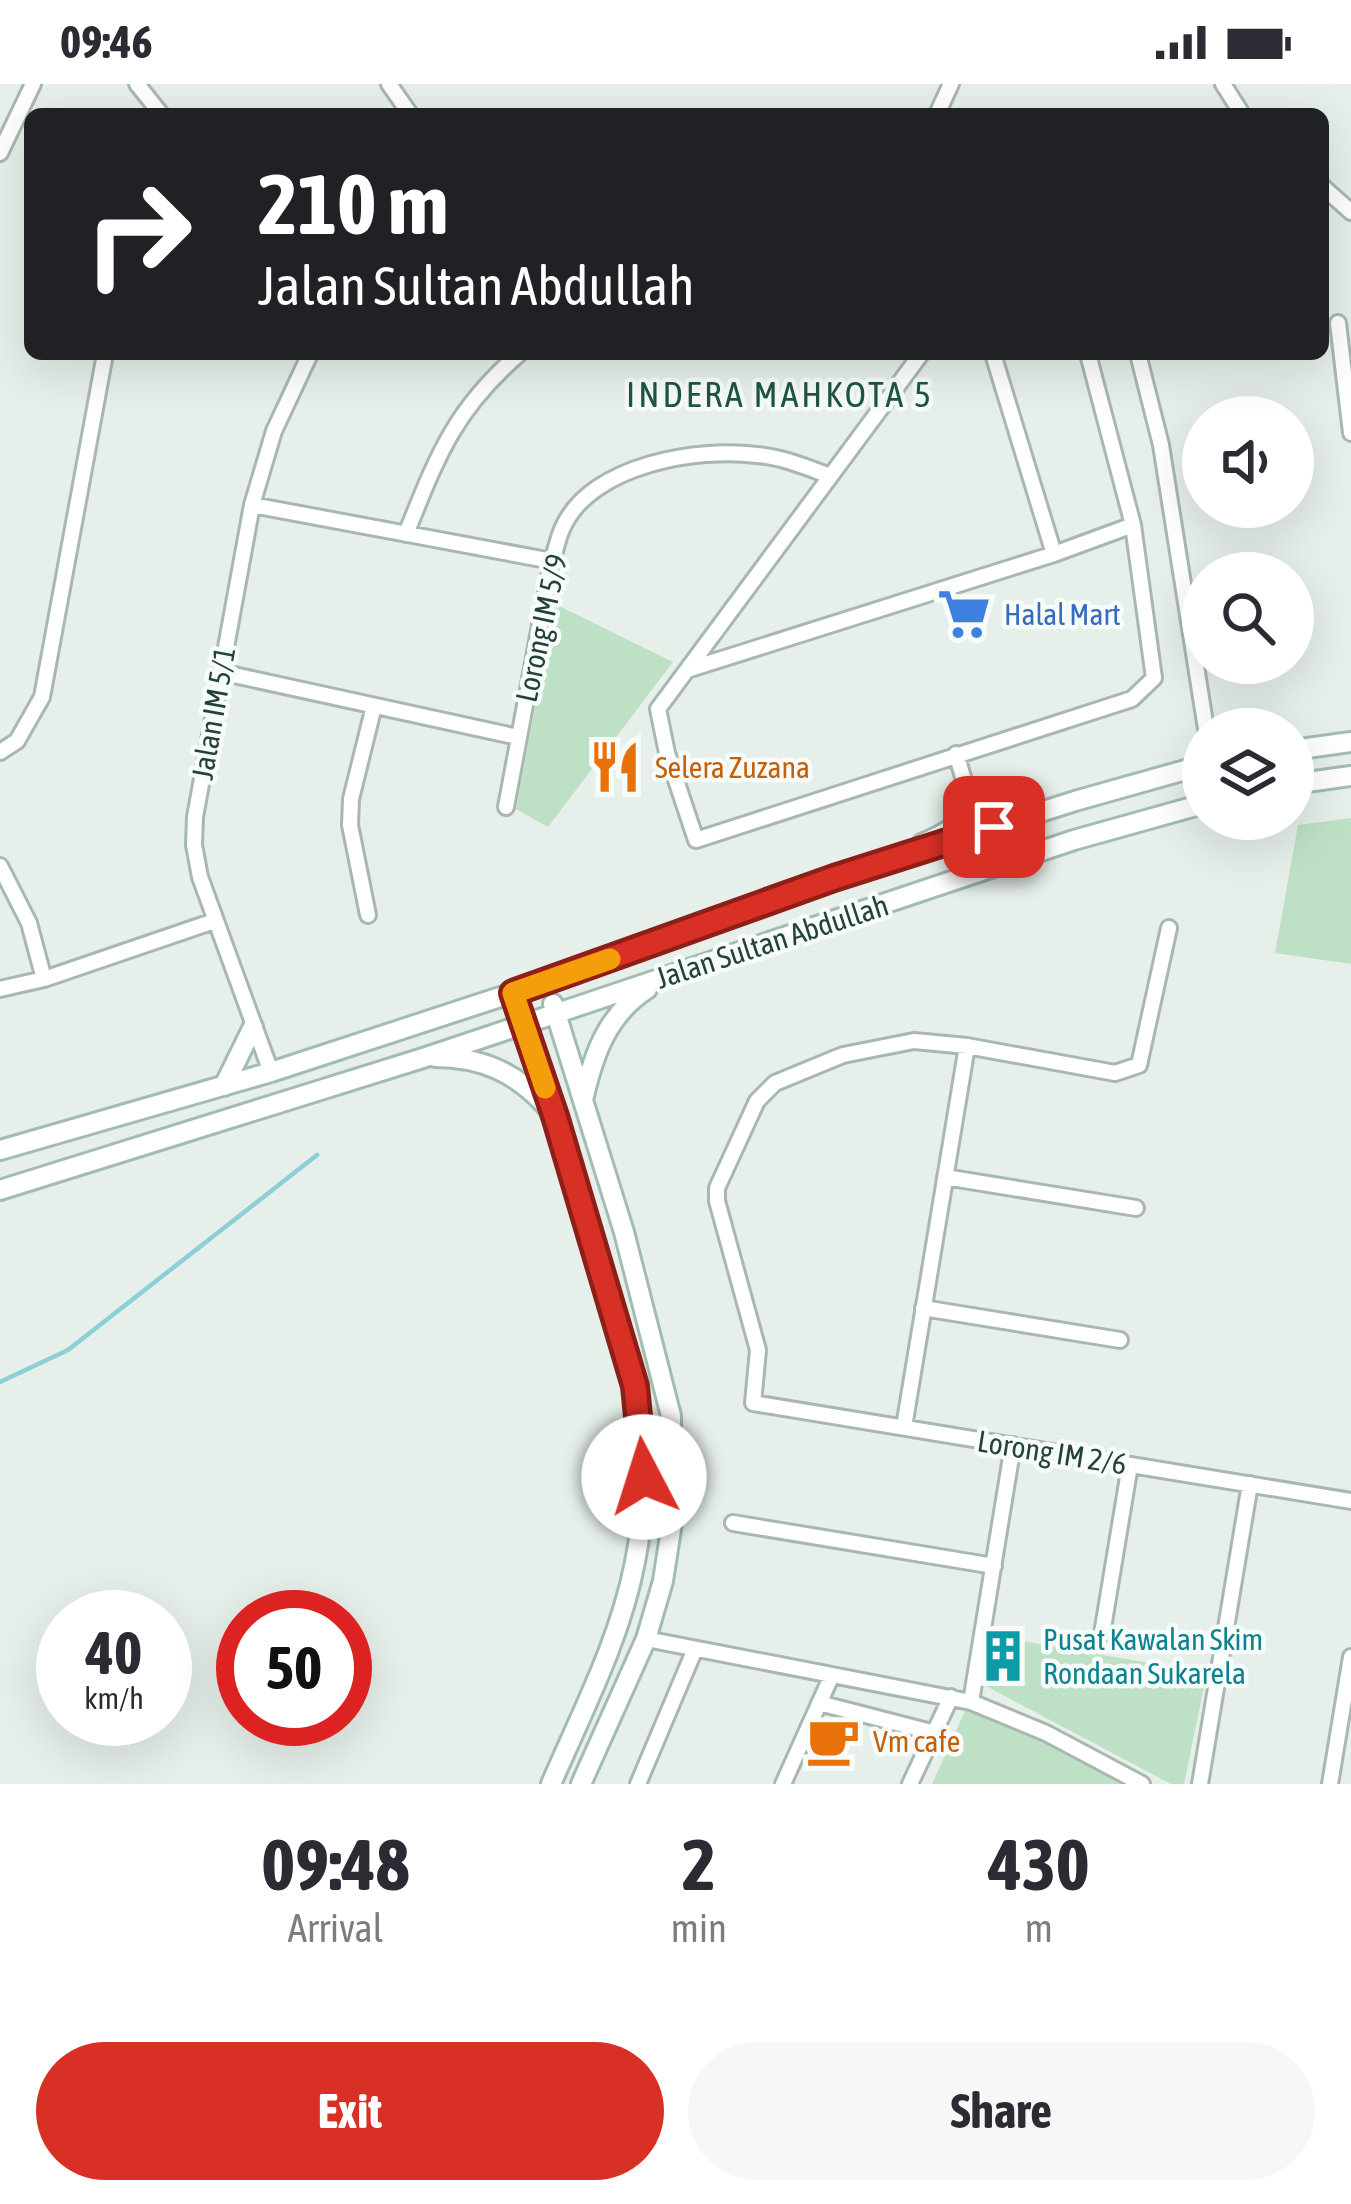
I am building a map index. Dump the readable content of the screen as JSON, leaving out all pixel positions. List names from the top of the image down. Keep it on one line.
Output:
{"streets":{"main road":["Jalan Sultan Abdullah"],"street":["Lorong IM 5/9","Jalan IM 5/1","Lorong IM 2/6"]},"crossings":[["Jalan IM 5/1","Jalan Sultan Abdullah"]],"districts":["INDERA MAHKOTA 5"],"places":{"supermarket":["Halal Mart"],"restaurant":["Selera Zuzana"],"building":["Pusat Kawalan Skim Rondaan Sukarela"],"cafe":["Vm cafe"]},"page":{"status":"09:46","turn":["210 m","Jalan Sultan Abdullah"],"speed":"40 km/h","limit":"50","eta":["09:48","Arrival","2","min","430","m"],"buttons":["Exit","Share"]}}
